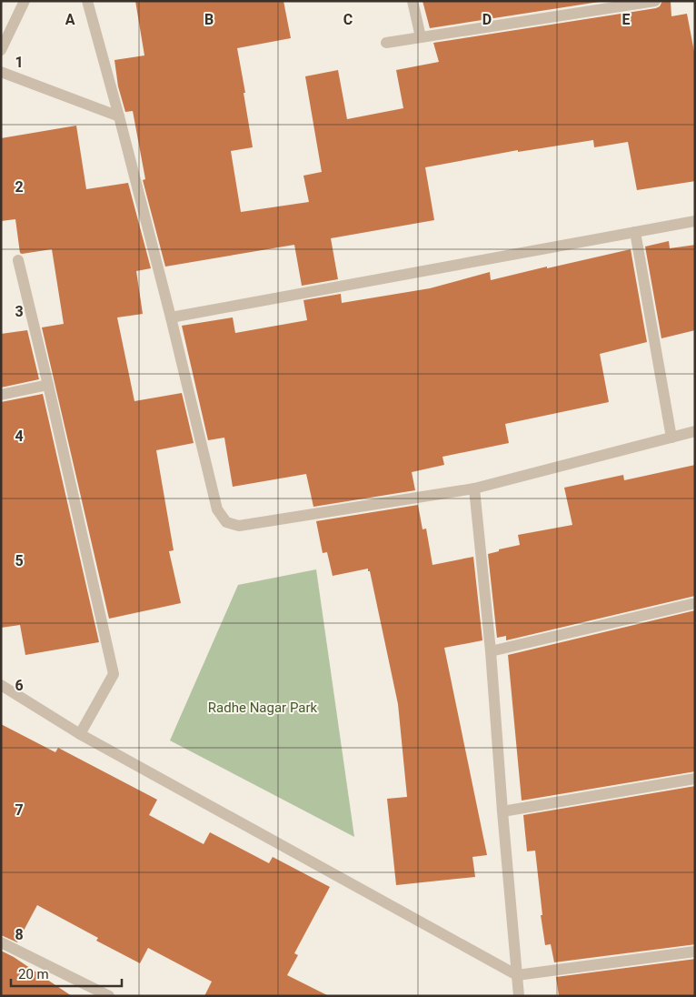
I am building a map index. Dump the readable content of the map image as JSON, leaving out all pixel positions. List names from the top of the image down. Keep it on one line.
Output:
{"parks":["Radhe Nagar Park"],"scale_bar":"20 m","grid":{"columns":["A","B","C","D","E"],"rows":["1","2","3","4","5","6","7","8"]}}
